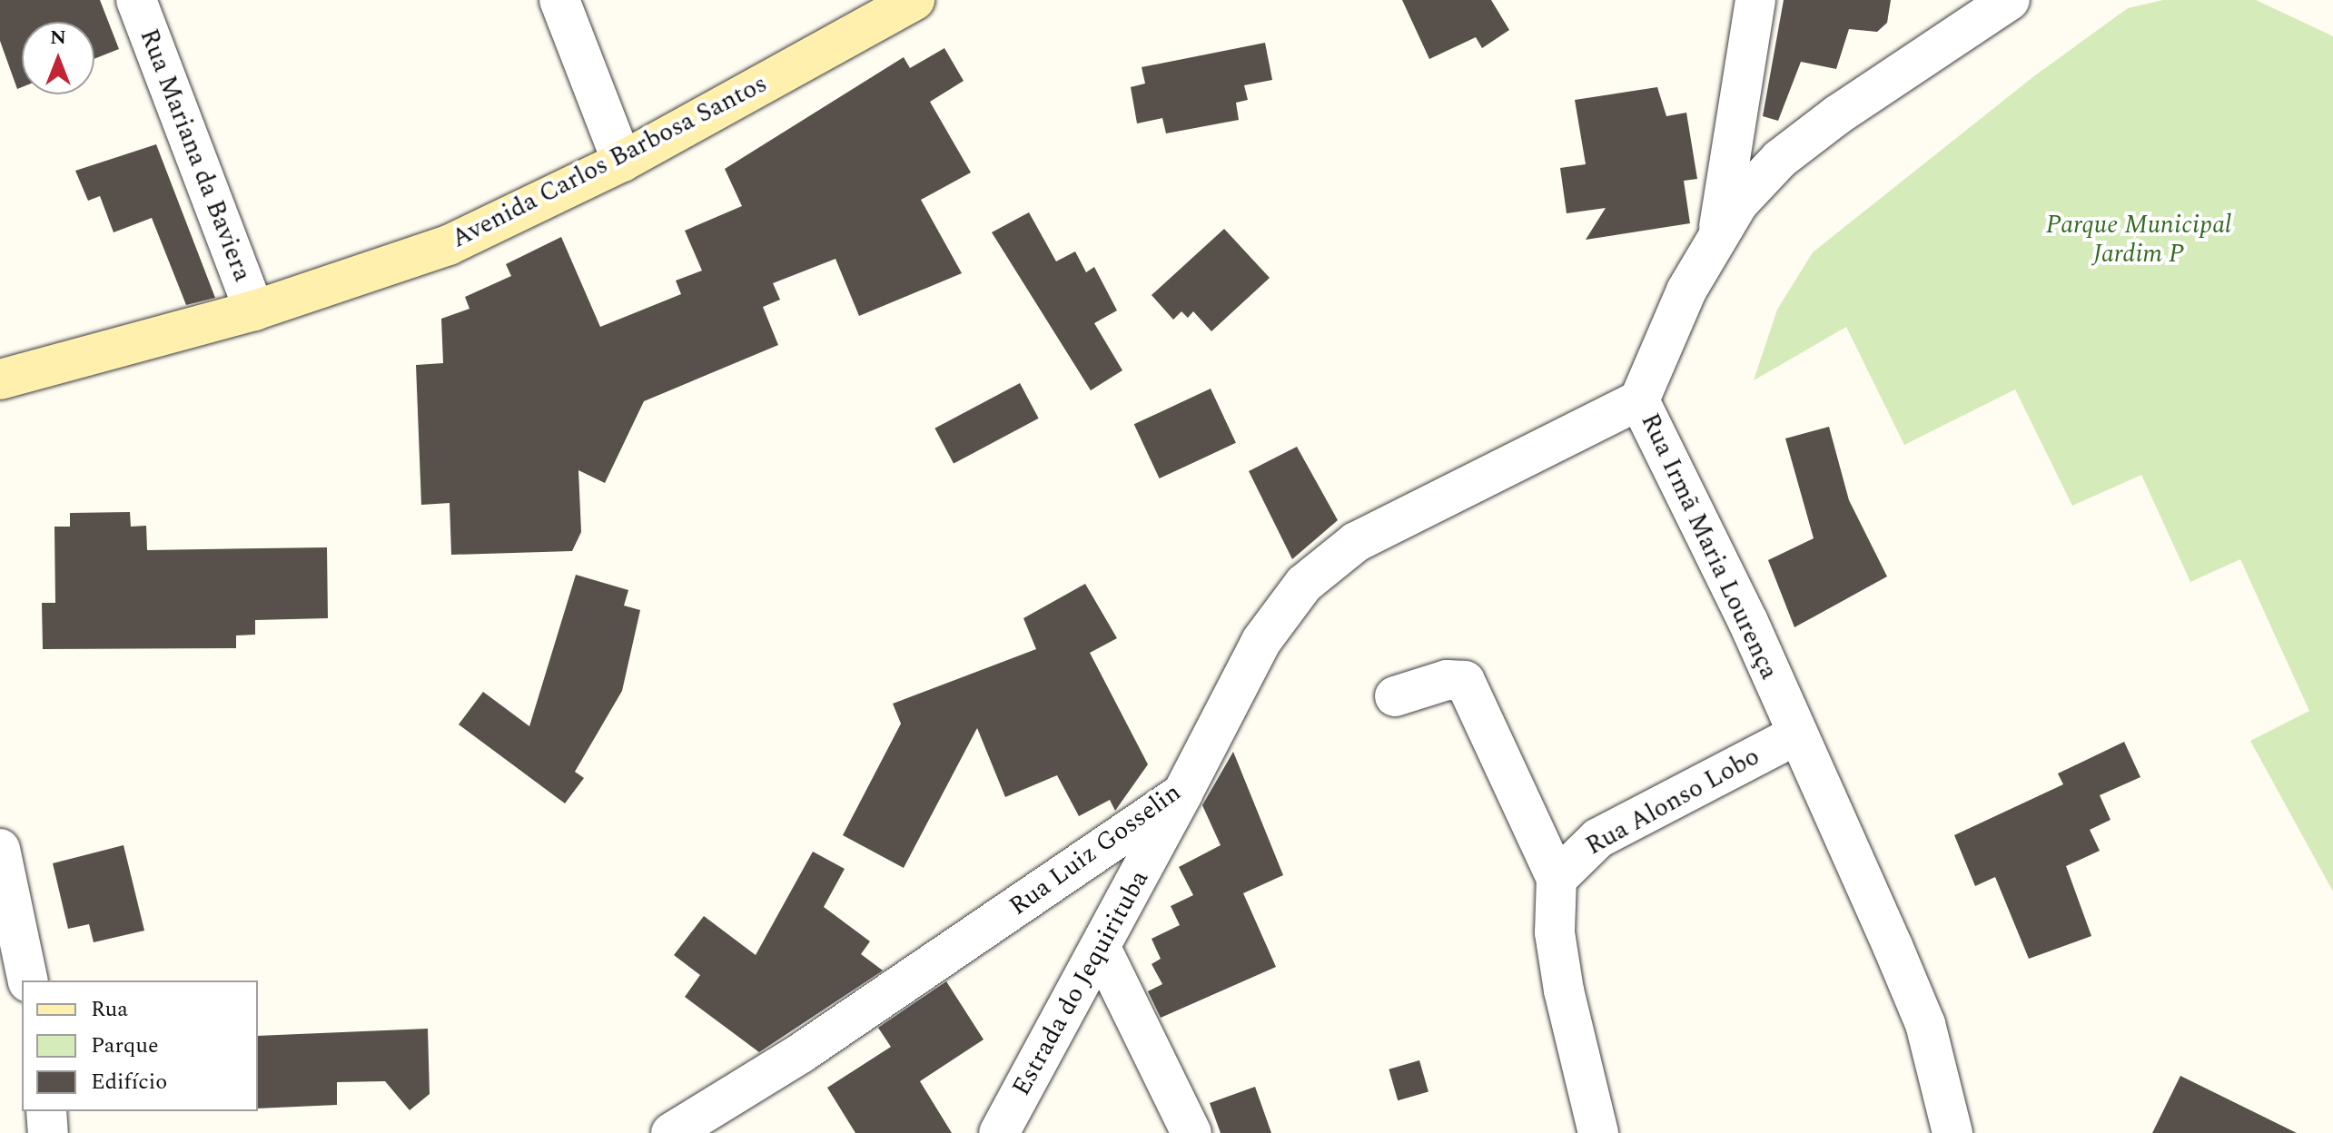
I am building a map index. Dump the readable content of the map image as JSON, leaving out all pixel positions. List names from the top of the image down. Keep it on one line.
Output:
{"streets":{"main road":["Avenida Carlos Barbosa Santos"],"street":["Rua Mariana da Baviera","Rua Irmã Maria Lourença","Rua Alonso Lobo","Rua Luiz Gosselin","Estrada do Jequirituba"]},"crossings":[["Rua Mariana da Baviera","Avenida Carlos Barbosa Santos"],["Rua Irmã Maria Lourença","Rua Alonso Lobo"],["Rua Irmã Maria Lourença","Rua Luiz Gosselin"],["Rua Luiz Gosselin","Estrada do Jequirituba"]],"parks":["Parque Municipal Jardim P"],"legend":["Rua","Parque","Edifício"],"north":"top"}
